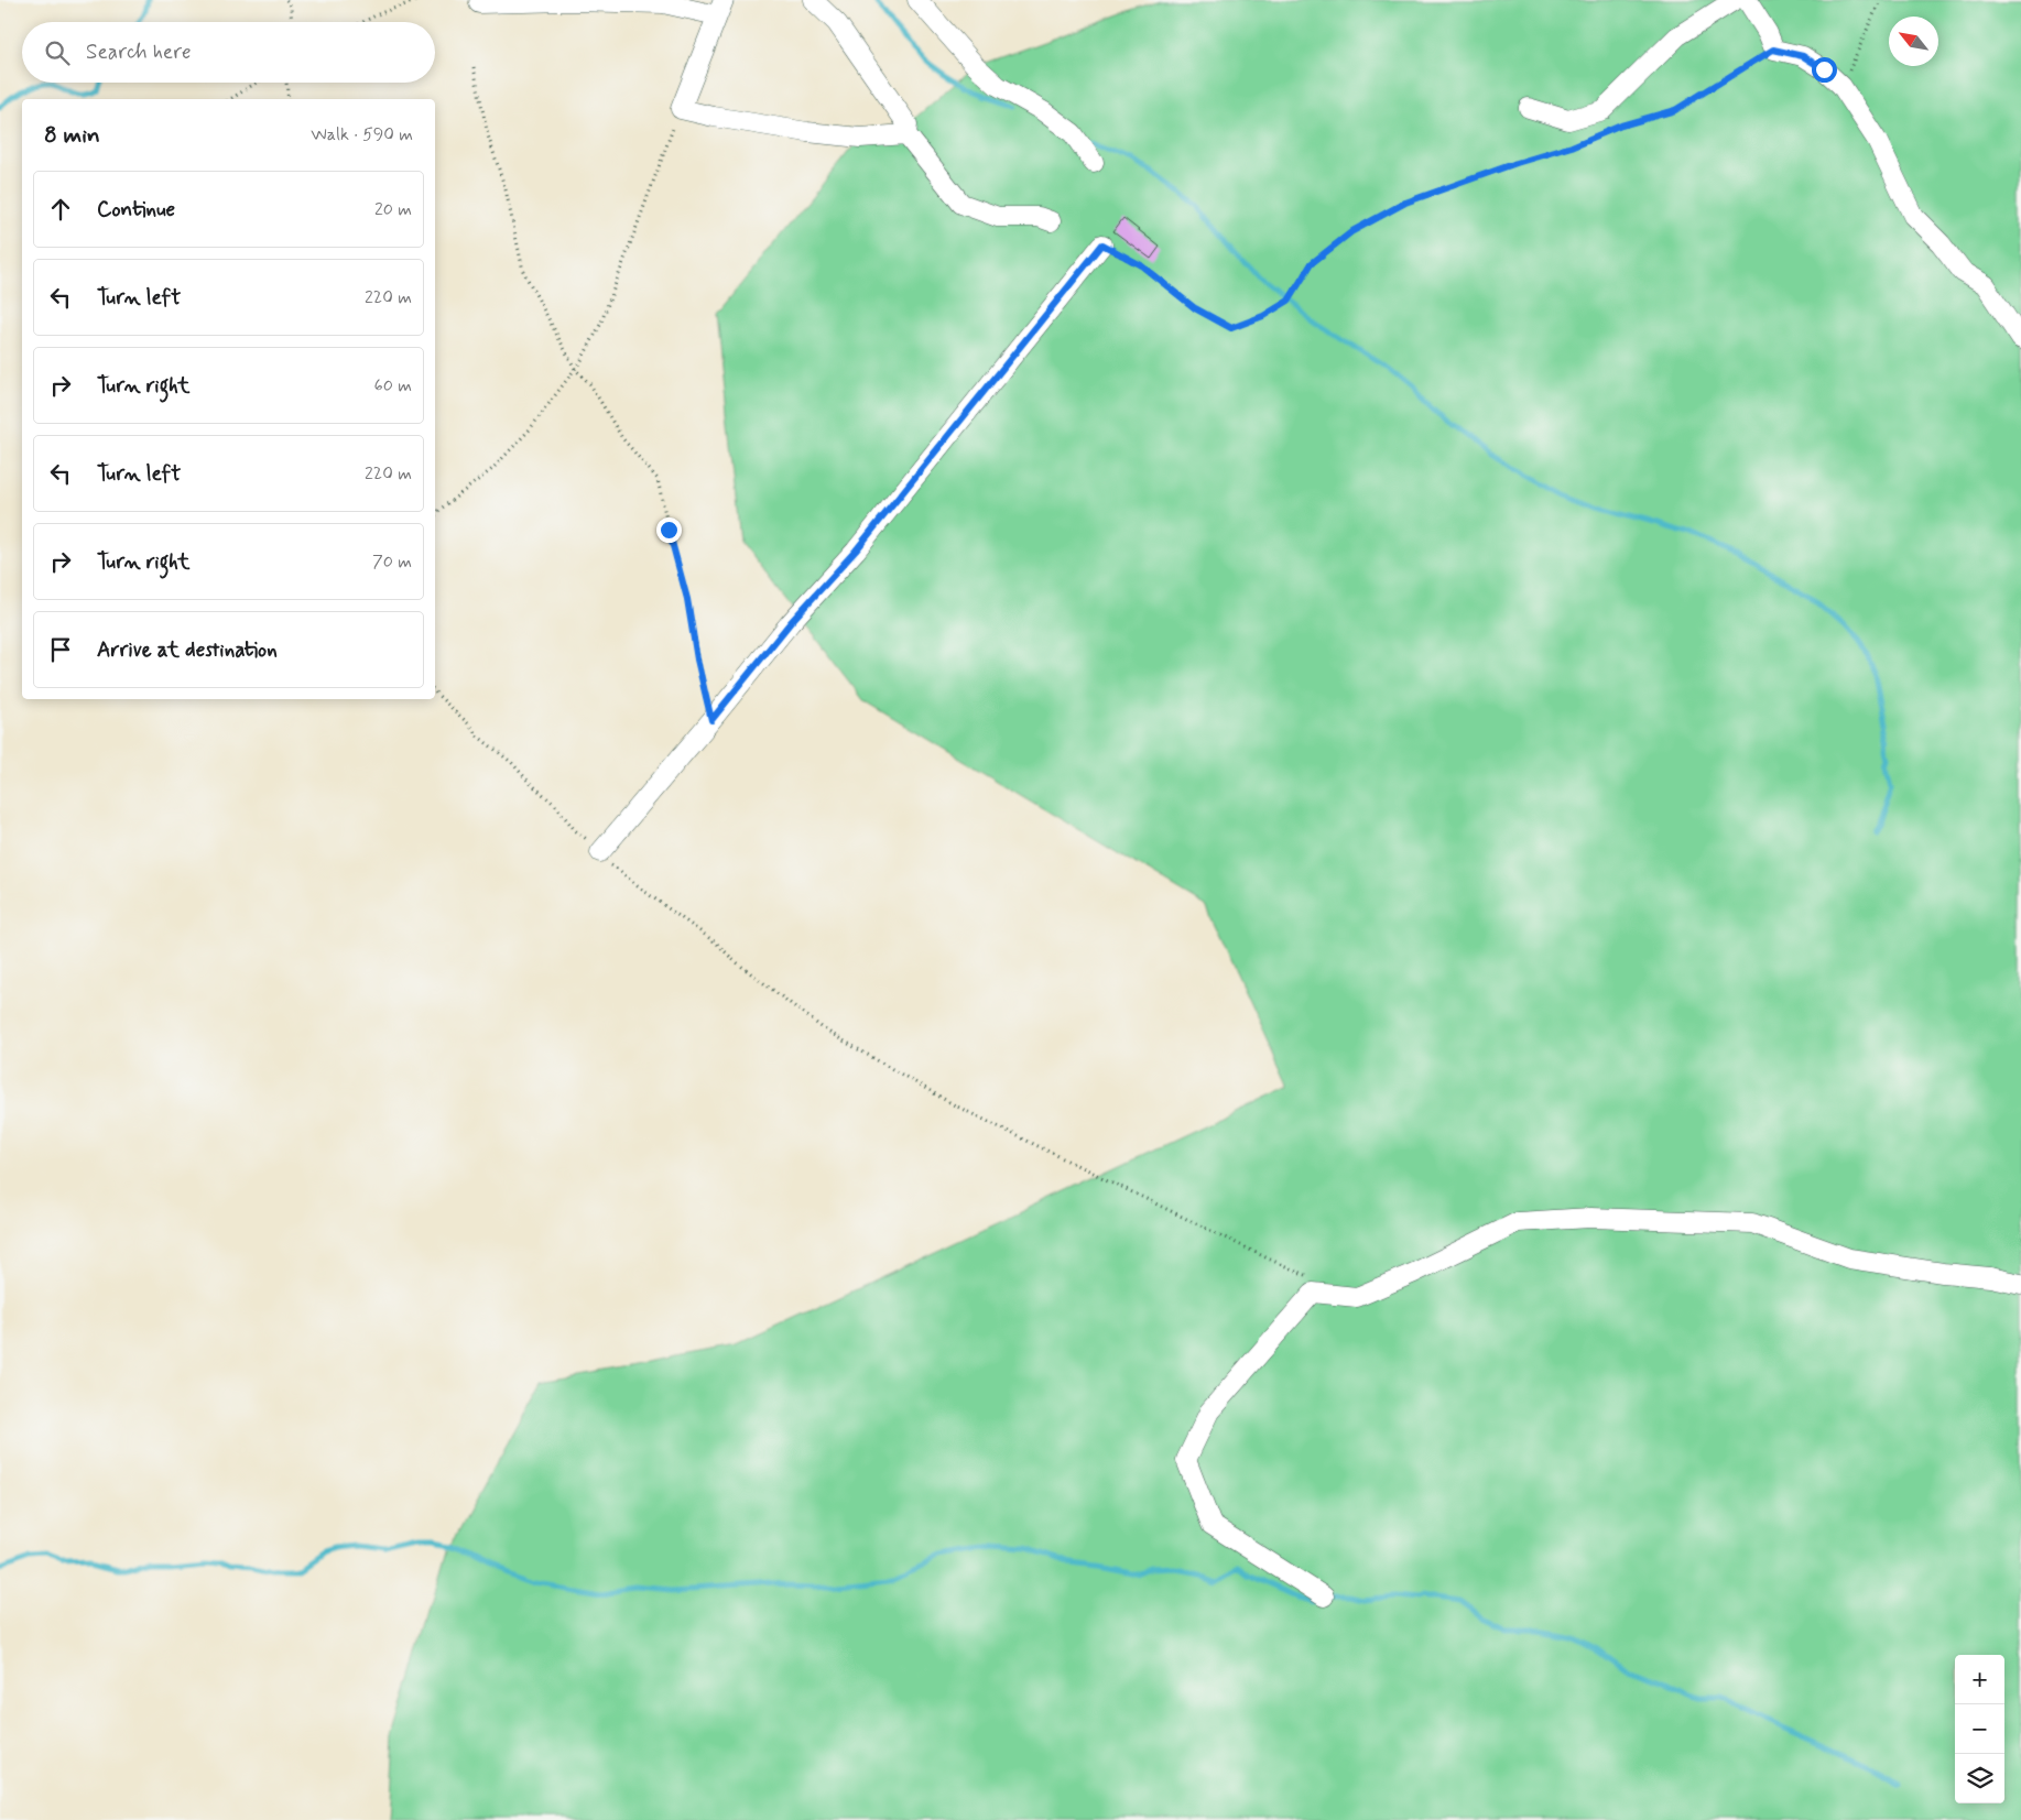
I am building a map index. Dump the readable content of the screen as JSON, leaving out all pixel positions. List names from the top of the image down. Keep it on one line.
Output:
{"north":"top left","page":{"search":"Search here","heading":["8 min","Walk · 590 m"],"list":[["Continue","20 m"],["Turn left","220 m"],["Turn right","60 m"],["Turn left","220 m"],["Turn right","70 m"],"Arrive at destination"],"map_buttons":["+","−"]}}
